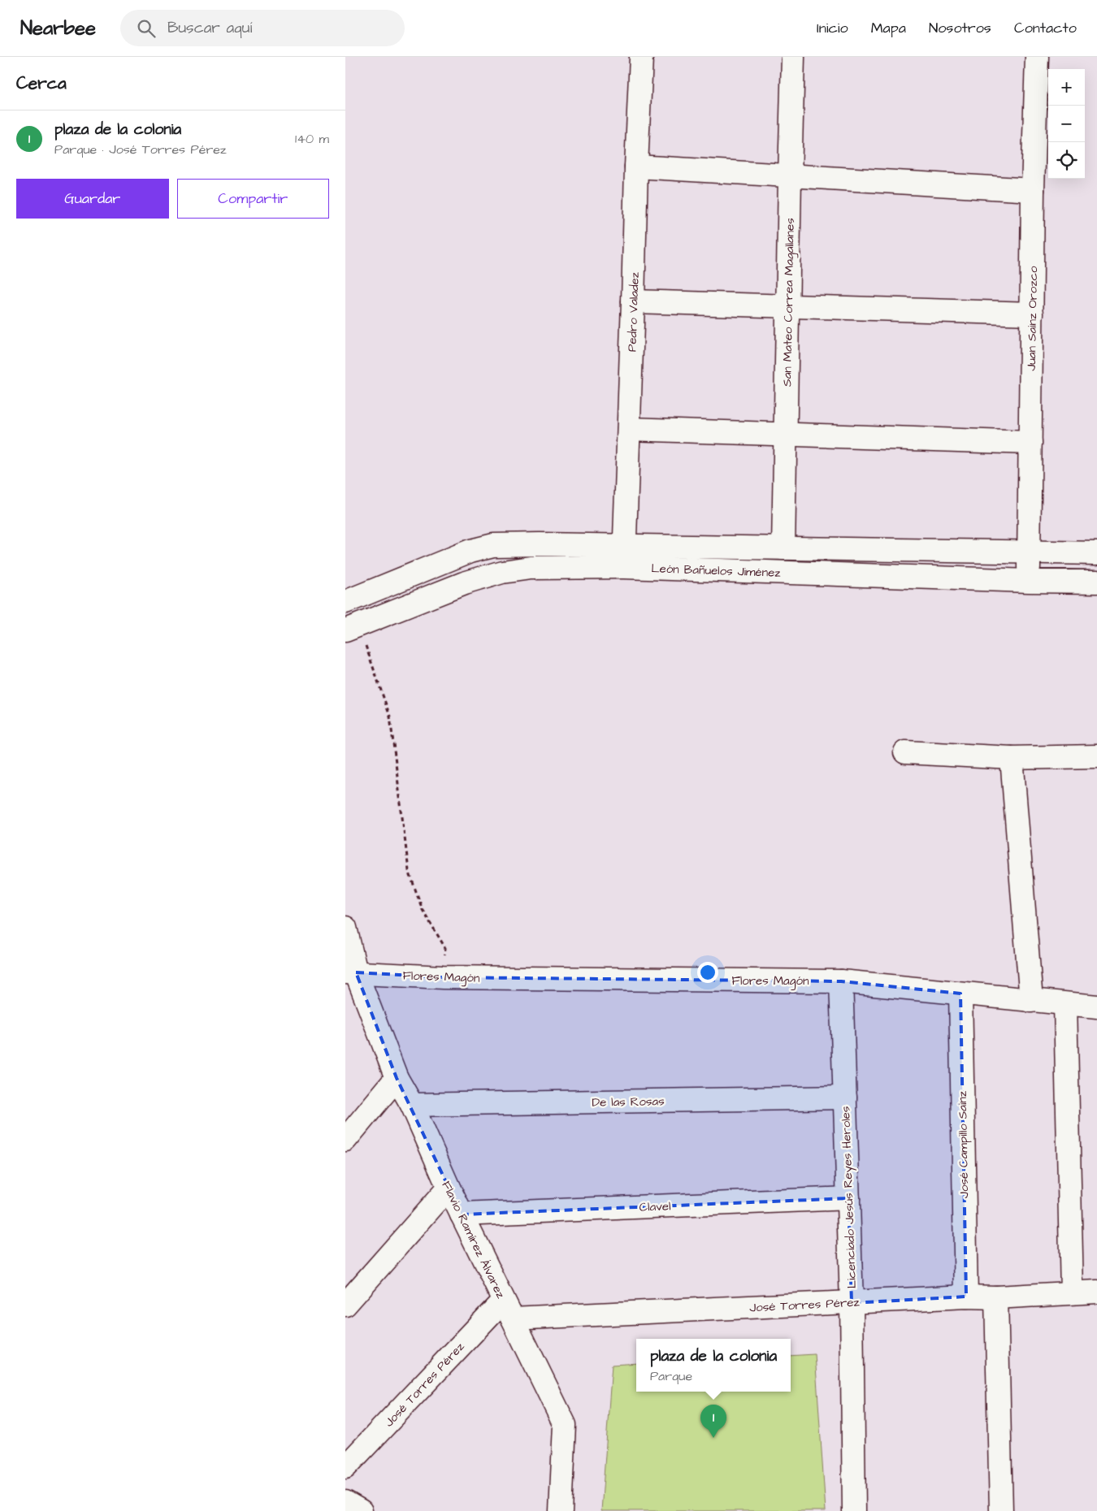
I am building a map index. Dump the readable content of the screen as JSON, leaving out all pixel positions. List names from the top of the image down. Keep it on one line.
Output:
{"streets":{"street":["San Mateo Correa Magallanes","Pedro Valadez","Juan Sainz Orozco","León Bañuelos Jiménez","Flores Magón","De las Rosas","José Campillo Sainz","Licenciado Jesús Reyes Heroles","Clavel","Flavio Ramírez Álvarez","José Torres Pérez"]},"crossings":[["San Mateo Correa Magallanes","León Bañuelos Jiménez"],["Pedro Valadez","León Bañuelos Jiménez"],["Juan Sainz Orozco","León Bañuelos Jiménez"],["Flores Magón","José Campillo Sainz"],["Flores Magón","Licenciado Jesús Reyes Heroles"],["Flores Magón","Flavio Ramírez Álvarez"],["De las Rosas","Licenciado Jesús Reyes Heroles"],["De las Rosas","Flavio Ramírez Álvarez"],["José Campillo Sainz","José Torres Pérez"],["Licenciado Jesús Reyes Heroles","Clavel"],["Licenciado Jesús Reyes Heroles","José Torres Pérez"],["Clavel","Flavio Ramírez Álvarez"],["Flavio Ramírez Álvarez","José Torres Pérez"]],"page":{"header":"Nearbee","search":"Buscar aquí","nav":["Inicio","Mapa","Nosotros","Contacto"],"heading":"Cerca","map_buttons":["+","−"],"list":[{"mark":"1","name":"plaza de la colonia","note":"Parque · José Torres Pérez","value":"140 m"}],"buttons":["Guardar","Compartir"],"popup":["plaza de la colonia","Parque"],"pins":"1"}}
